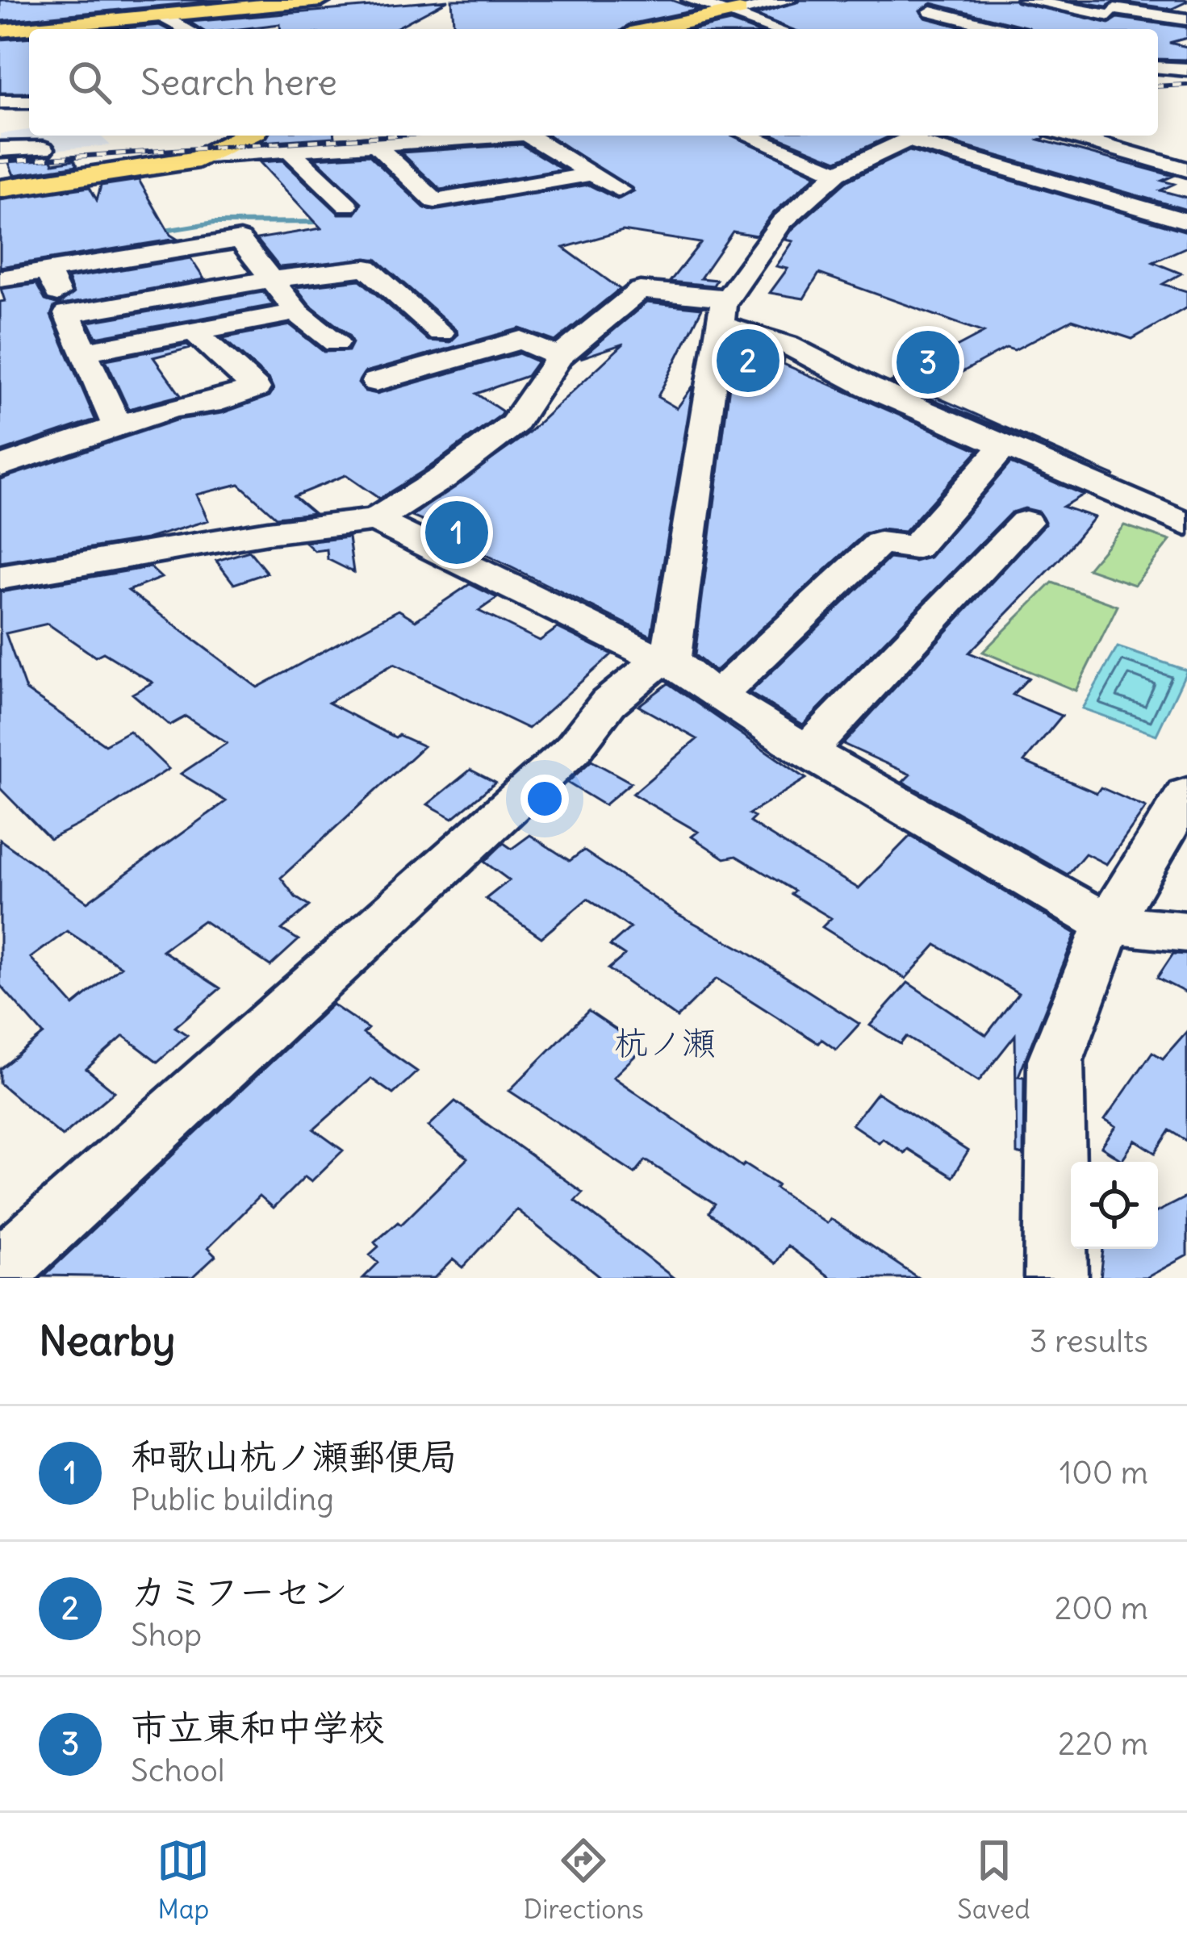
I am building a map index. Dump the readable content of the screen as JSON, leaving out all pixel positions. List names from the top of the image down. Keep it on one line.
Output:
{"districts":["杭ノ瀬"],"page":{"search":"Search here","pins":["2","3","1"],"heading":["Nearby","3 results"],"list":[{"mark":"1","name":"和歌山杭ノ瀬郵便局","note":"Public building","value":"100 m"},{"mark":"2","name":"カミフーセン","note":"Shop","value":"200 m"},{"mark":"3","name":"市立東和中学校","note":"School","value":"220 m"}],"nav":["Map","Directions","Saved"]}}
